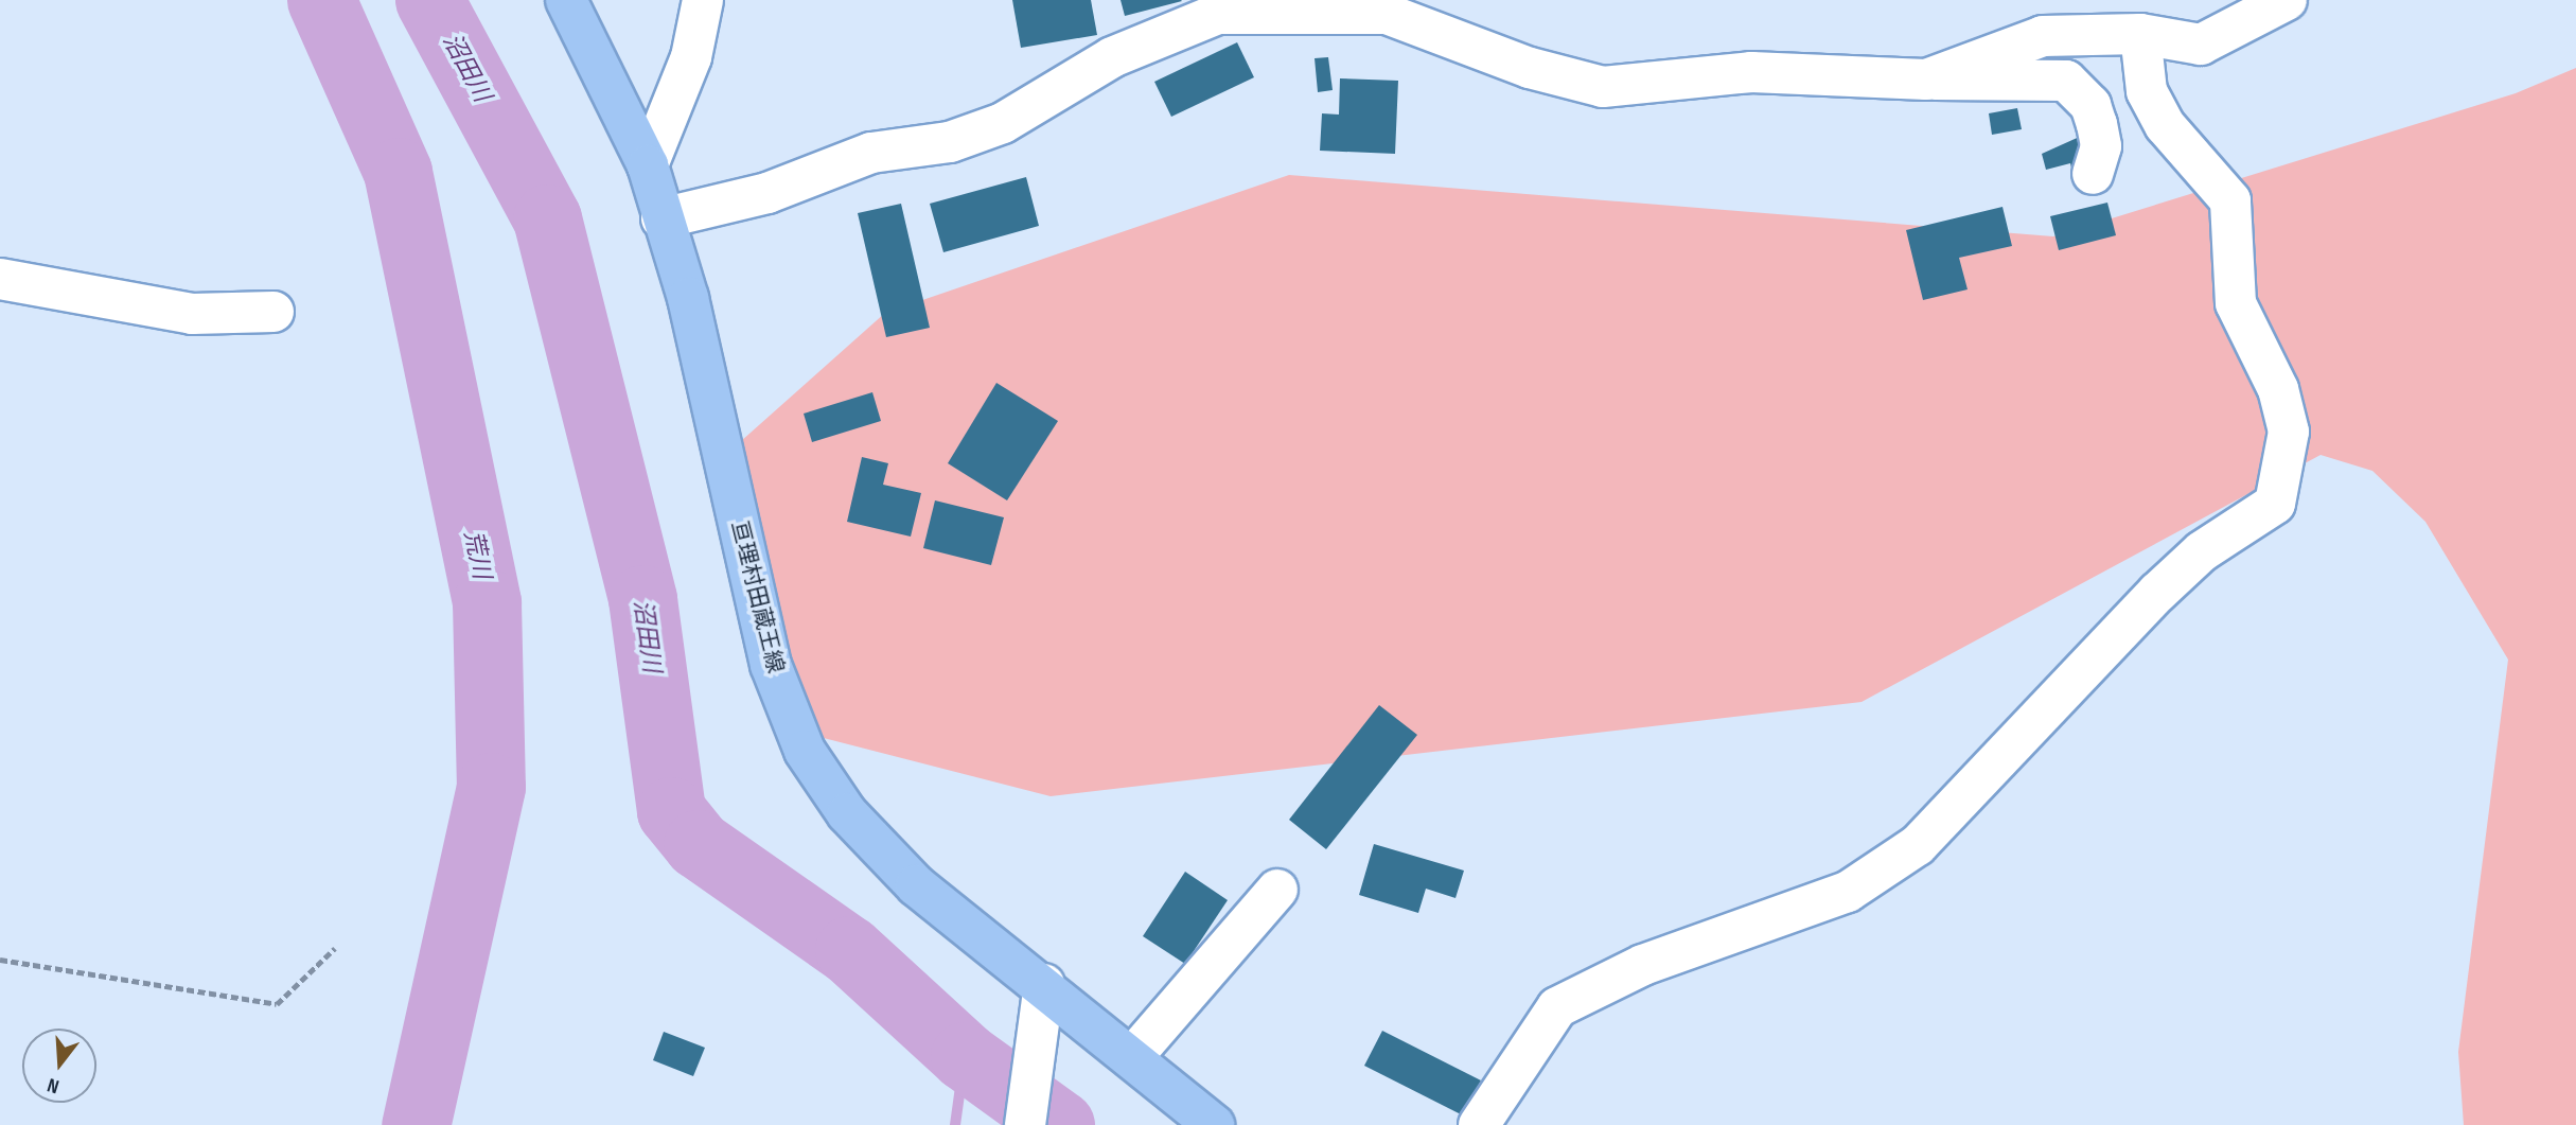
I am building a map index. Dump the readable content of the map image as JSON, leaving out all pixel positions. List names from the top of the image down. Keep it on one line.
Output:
{"streets":{"main road":["亘理村田蔵王線"]},"water":["沼田川","荒川"],"north":"bottom"}
